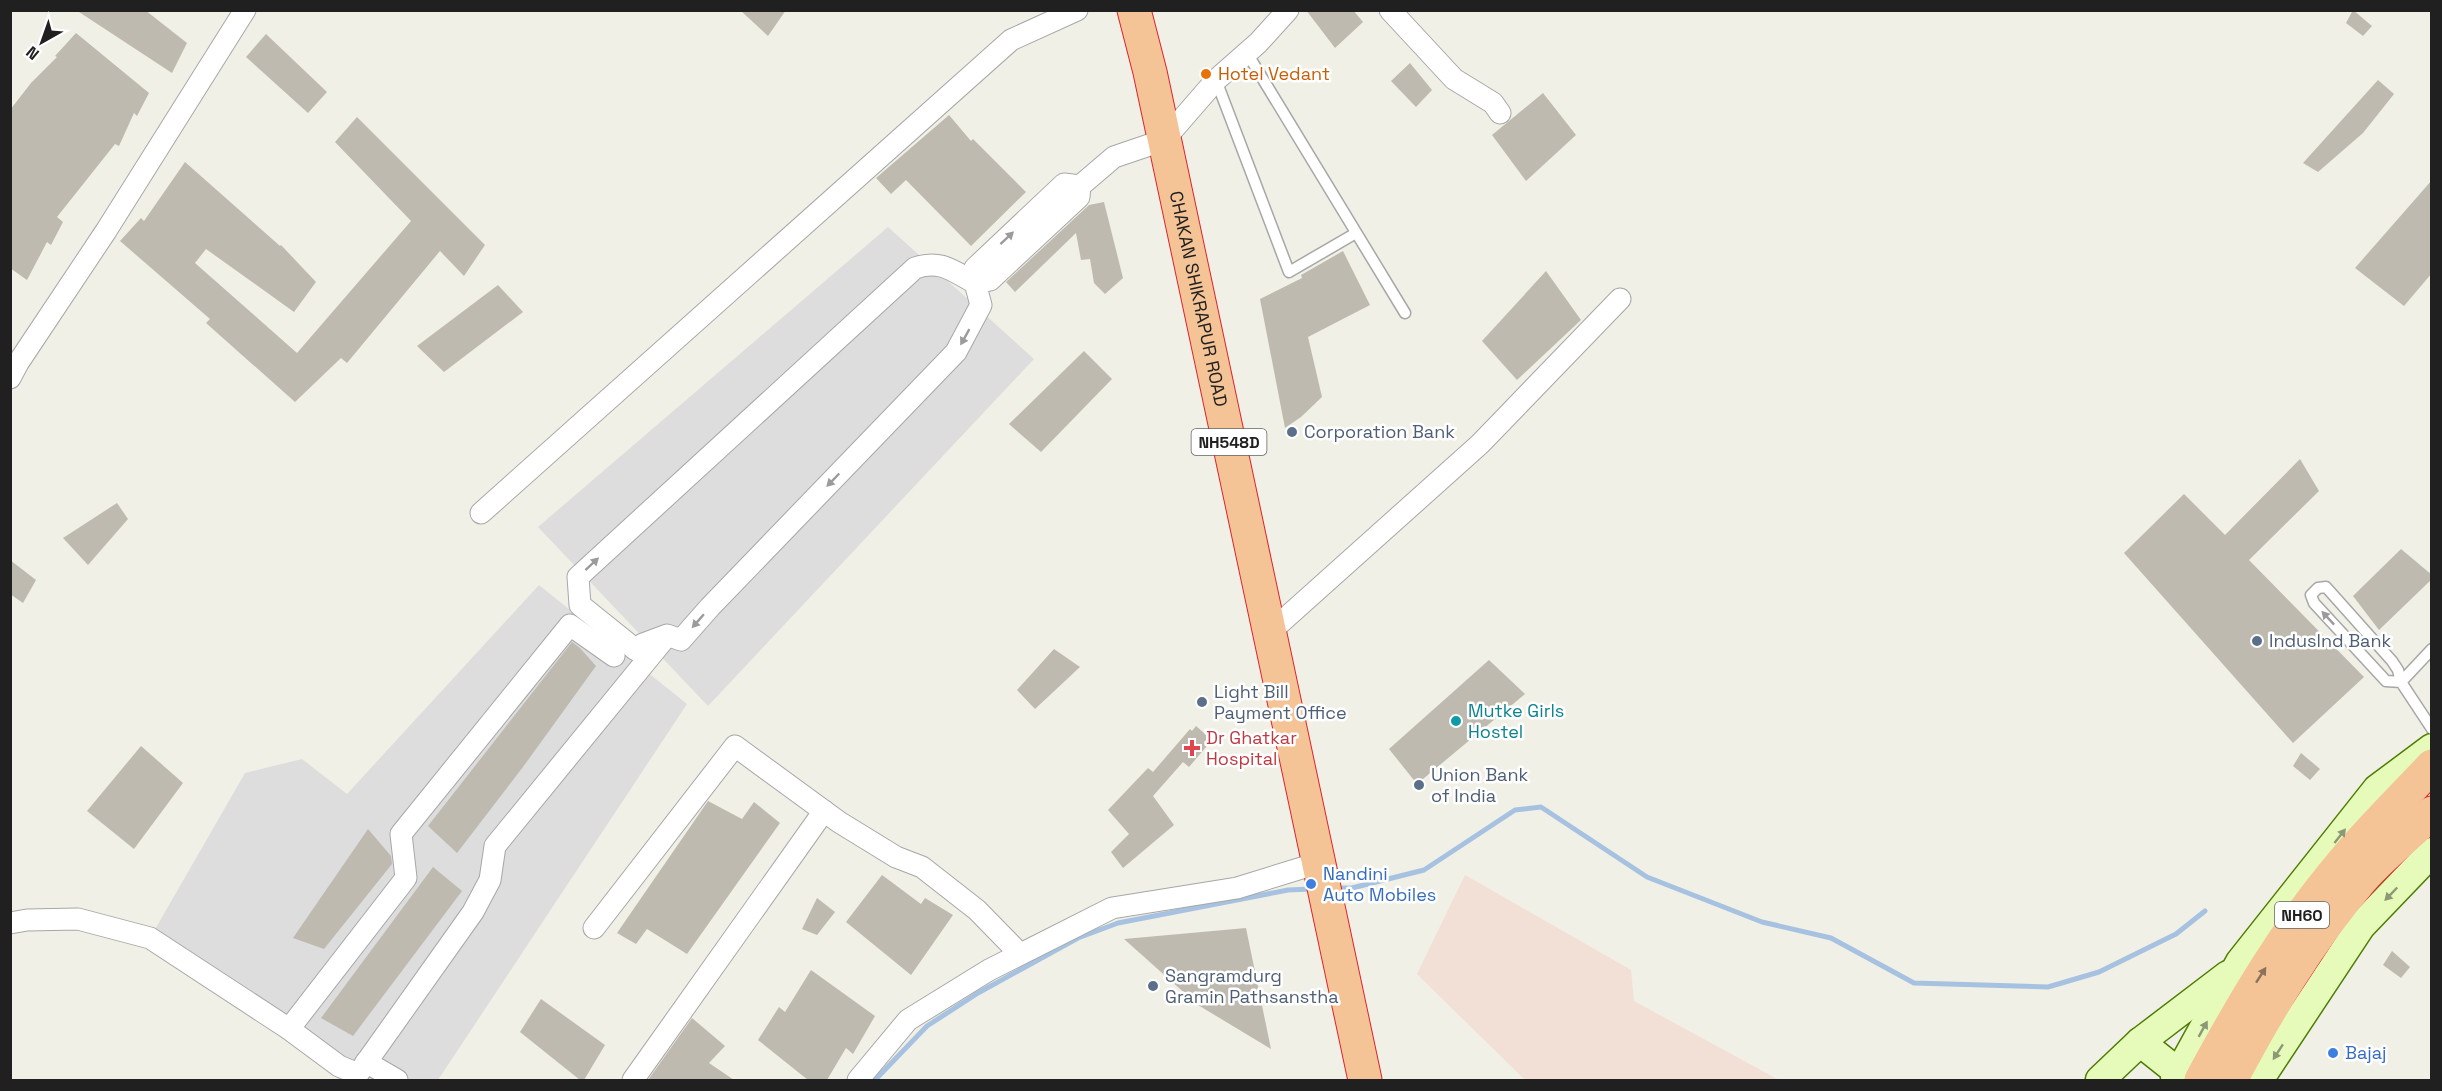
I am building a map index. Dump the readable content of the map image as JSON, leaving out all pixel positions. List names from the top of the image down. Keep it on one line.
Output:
{"streets":{"highway":["CHAKAN SHIKRAPUR ROAD","NH548D","NH60"]},"places":{"other":["Hotel Vedant","Corporation Bank","Induslnd Bank","Light Bill Payment Office","Mutke Girls Hostel","Union Bank of India","Nandini Auto Mobiles","Sangramdurg Gramin Pathsanstha","Bajaj"],"health":["Dr Ghatkar Hospital"]},"north":"bottom left"}
